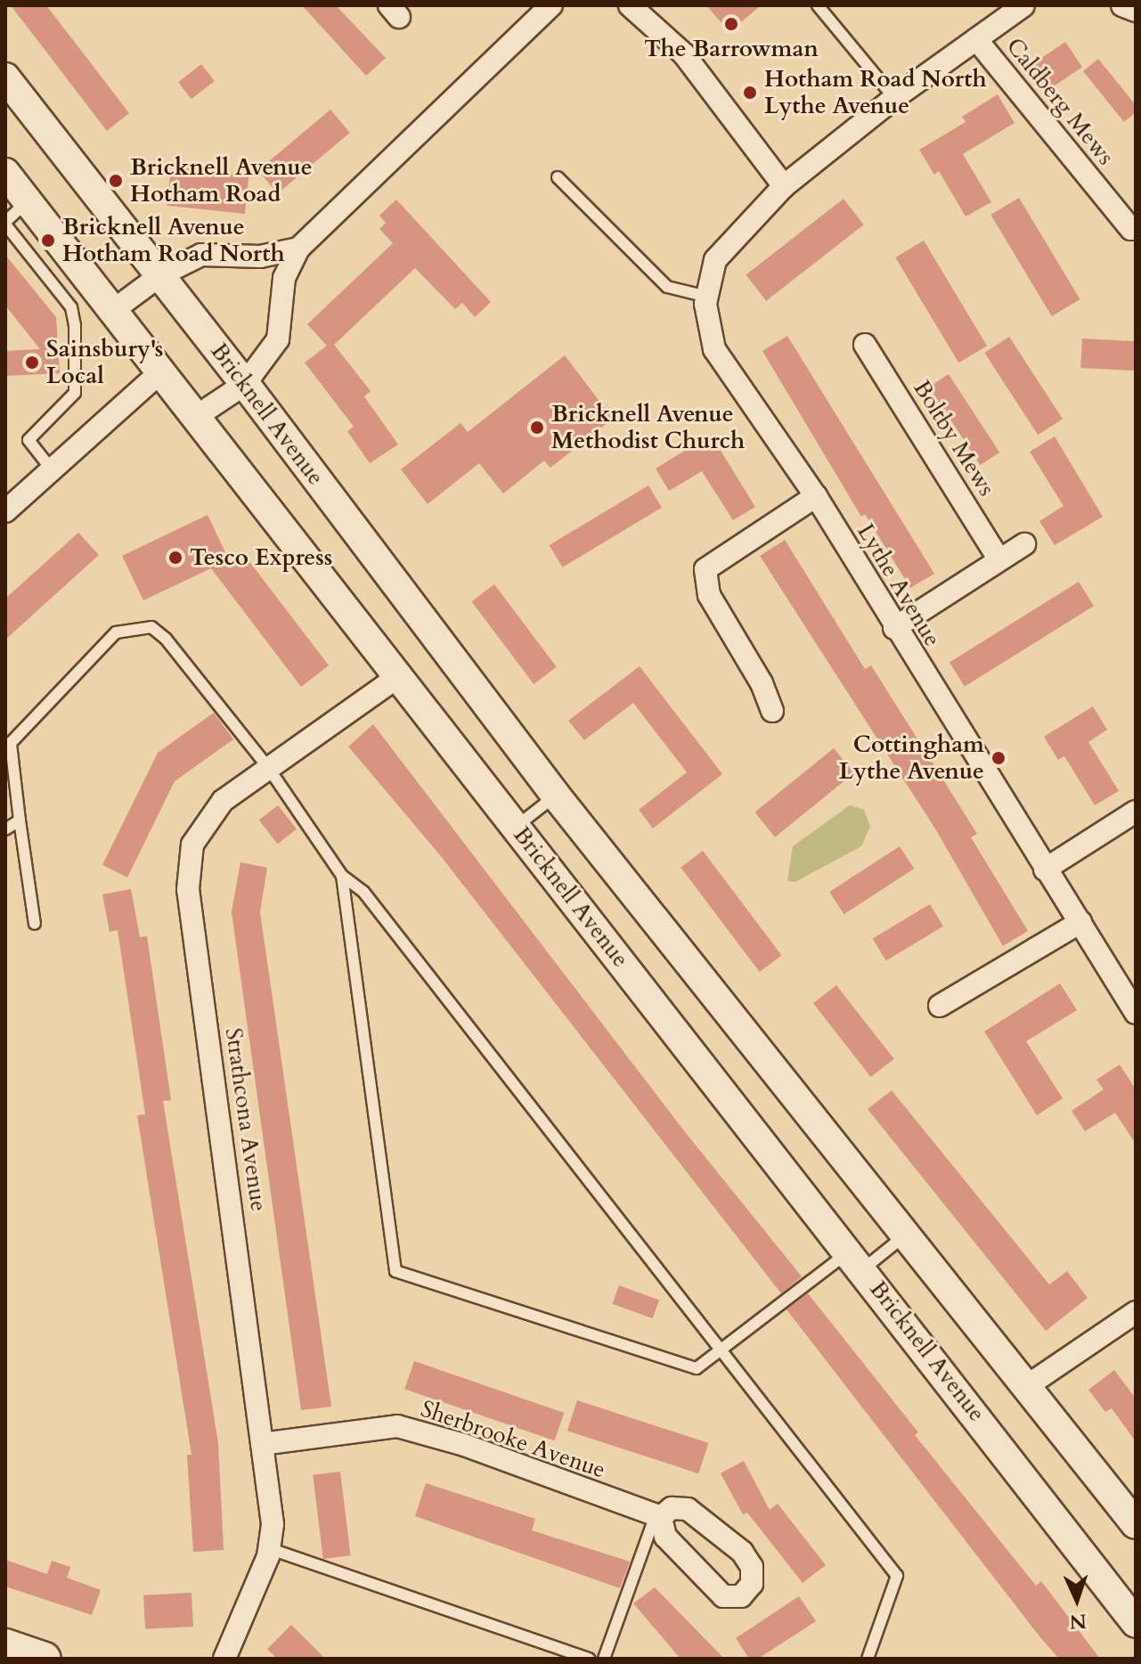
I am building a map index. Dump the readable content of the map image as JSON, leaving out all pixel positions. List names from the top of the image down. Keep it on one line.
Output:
{"streets":{"street":["Caldberg Mews","Bricknell Avenue","Boltby Mews","Lythe Avenue","Strathcona Avenue","Sherbrooke Avenue"]},"crossings":[["Caldberg Mews","Lythe Avenue"],["Bricknell Avenue","Strathcona Avenue"],["Strathcona Avenue","Sherbrooke Avenue"]],"places":["The Barrowman","Hotham Road North Lythe Avenue","Bricknell Avenue Hotham Road","Bricknell Avenue Hotham Road North","Sainsbury's Local","Bricknell Avenue Methodist Church","Tesco Express","Cottingham Lythe Avenue"],"north":"bottom"}
